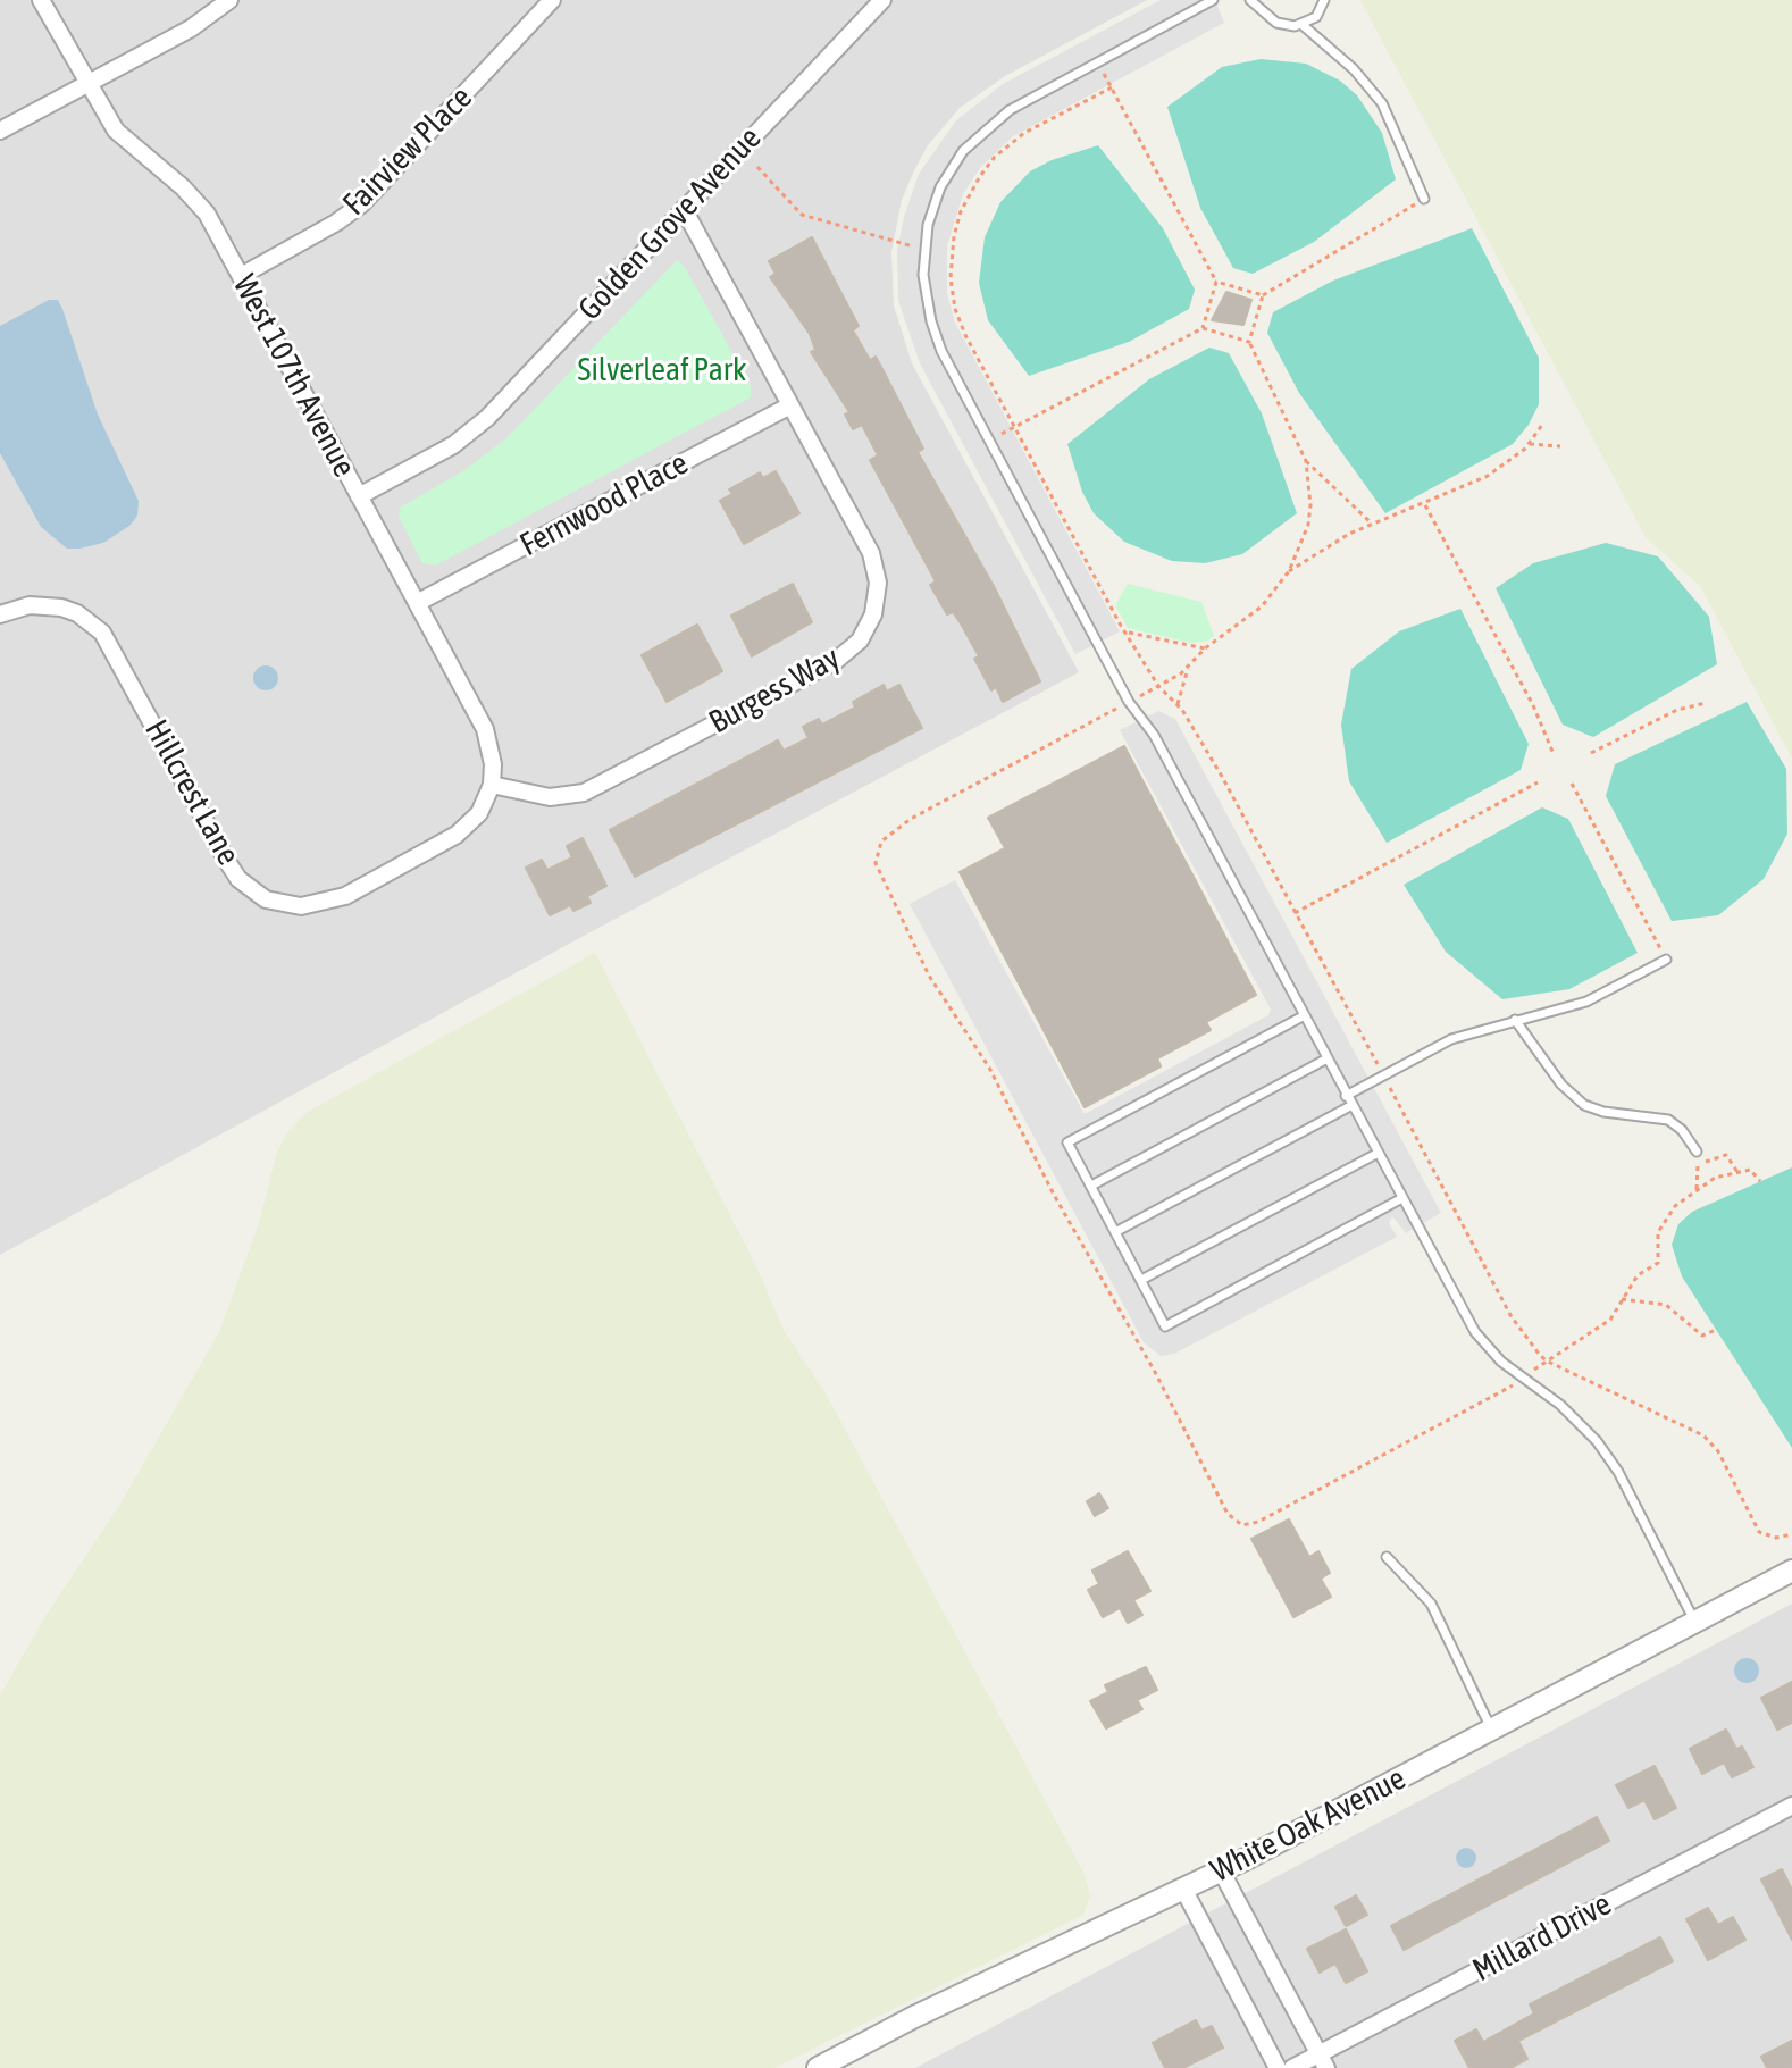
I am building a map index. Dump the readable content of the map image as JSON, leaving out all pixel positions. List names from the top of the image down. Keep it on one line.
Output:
{"streets":{"street":["Fairview Place","Golden Grove Avenue","West 107th Avenue","Fernwood Place","Burgess Way","Hillcrest Lane","White Oak Avenue","Millard Drive"]},"crossings":[["Fairview Place","West 107th Avenue"],["Golden Grove Avenue","West 107th Avenue"],["Golden Grove Avenue","Burgess Way"],["West 107th Avenue","Fernwood Place"],["West 107th Avenue","Burgess Way"],["West 107th Avenue","Hillcrest Lane"],["Fernwood Place","Burgess Way"],["Burgess Way","Hillcrest Lane"]],"parks":["Silverleaf Park"]}
